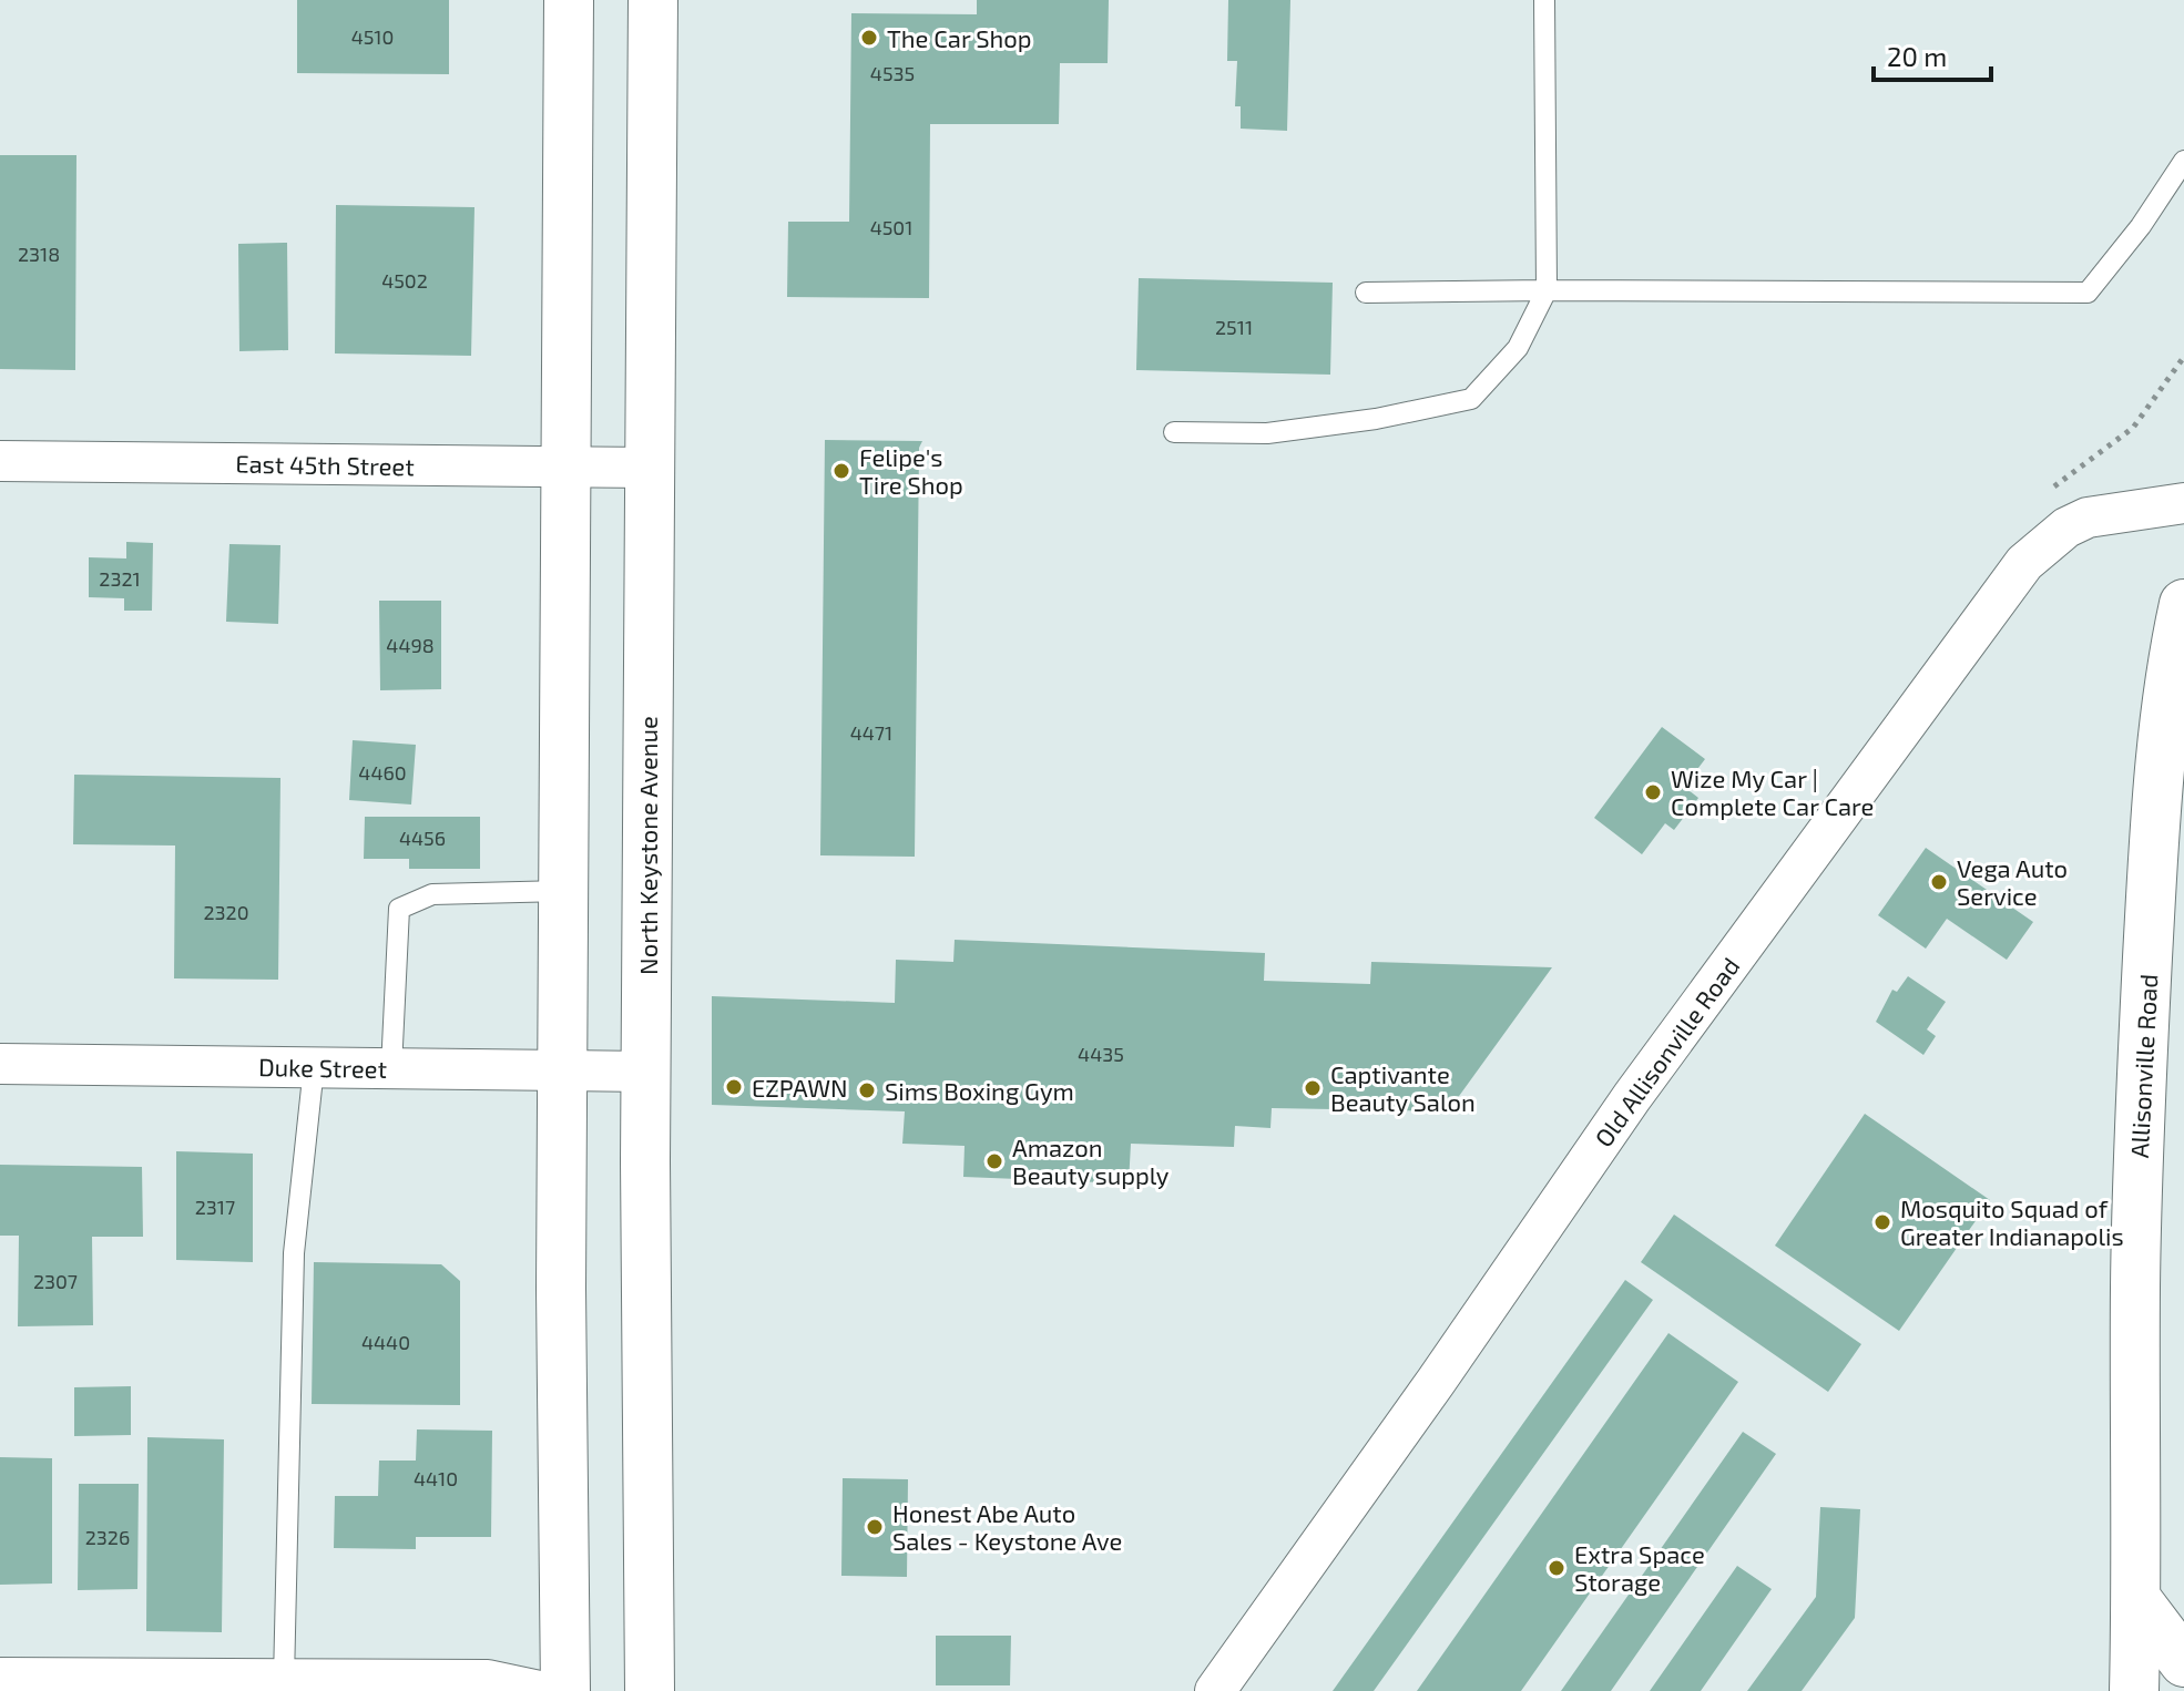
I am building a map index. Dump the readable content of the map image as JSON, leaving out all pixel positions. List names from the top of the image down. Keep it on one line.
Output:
{"streets":{"main road":["North Keystone Avenue","Allisonville Road"],"street":["East 45th Street","Old Allisonville Road","Duke Street"]},"crossings":[["East 45th Street","North Keystone Avenue"],["North Keystone Avenue","Duke Street"]],"places":["The Car Shop","Felipe's Tire Shop","Wize My Car | Complete Car Care","Vega Auto Service","EZPAWN","Captivante Beauty Salon","Sims Boxing Gym","Amazon Beauty supply","Mosquito Squad of Greater Indianapolis","Honest Abe Auto Sales - Keystone Ave","Extra Space Storage"],"house_numbers":["4510","4535","4501","2318","4502","2511","2321","4498","4471","4460","4456","2320","4435","2317","2307","4440","4410","2326"],"scale_bar":"20 m"}
